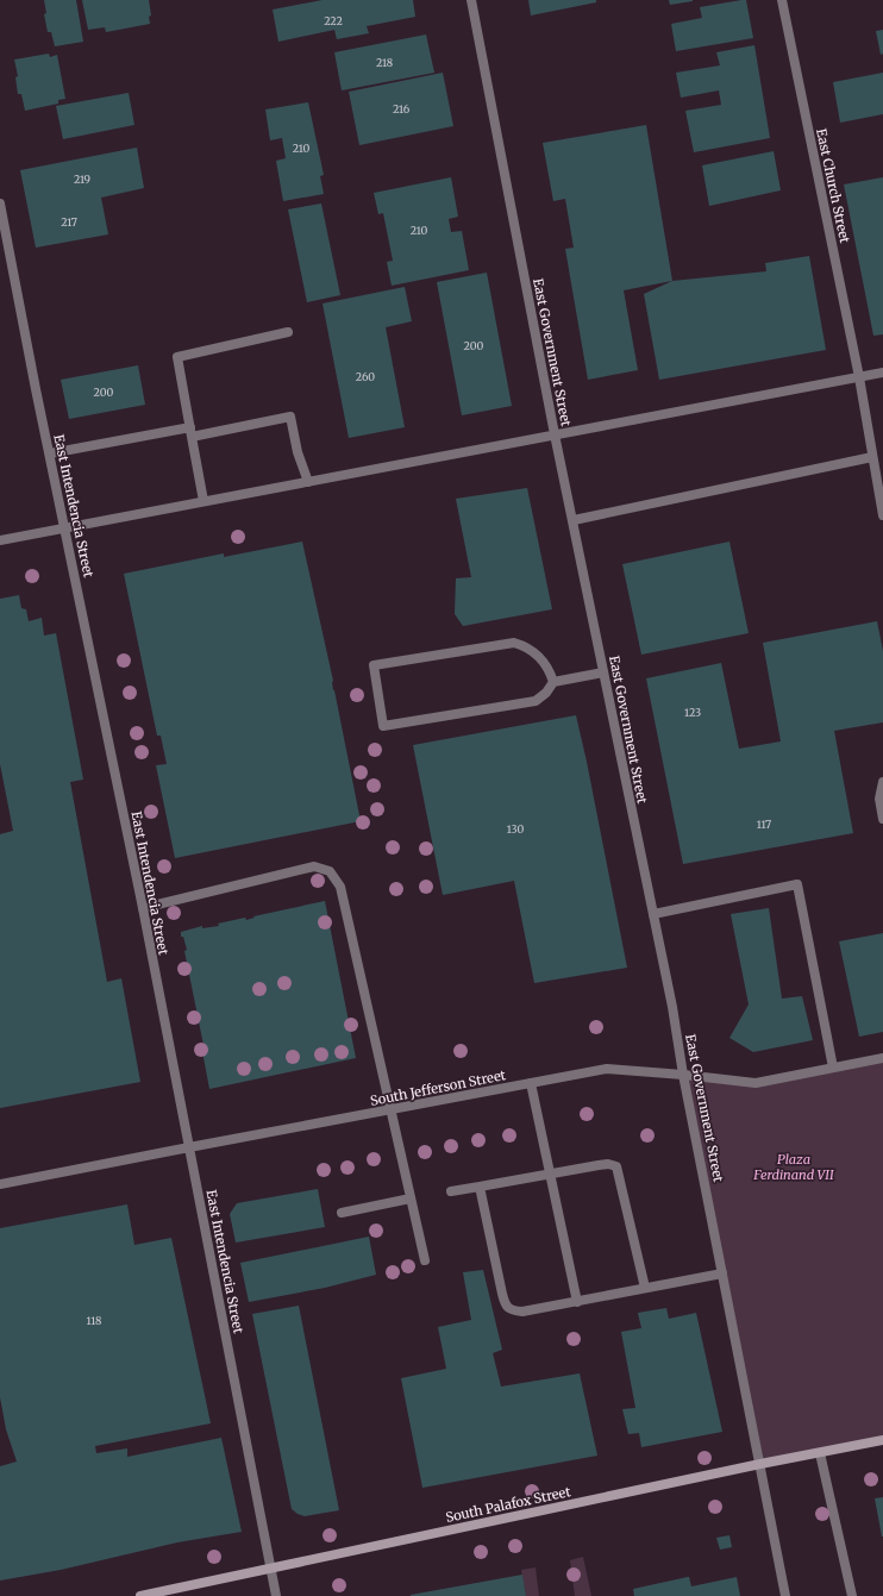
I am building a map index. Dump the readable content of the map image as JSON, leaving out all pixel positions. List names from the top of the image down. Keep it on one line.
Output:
{"streets":{"main road":["South Palafox Street"],"street":["East Church Street","East Government Street","East Intendencia Street","South Jefferson Street"]},"crossings":[["East Government Street","South Jefferson Street"],["East Government Street","South Palafox Street"],["East Intendencia Street","South Jefferson Street"],["East Intendencia Street","South Palafox Street"]],"parks":["Plaza Ferdinand VII"],"house_numbers":["222","218","216","210","219","217","210","200","260","200","123","117","130","118"]}
